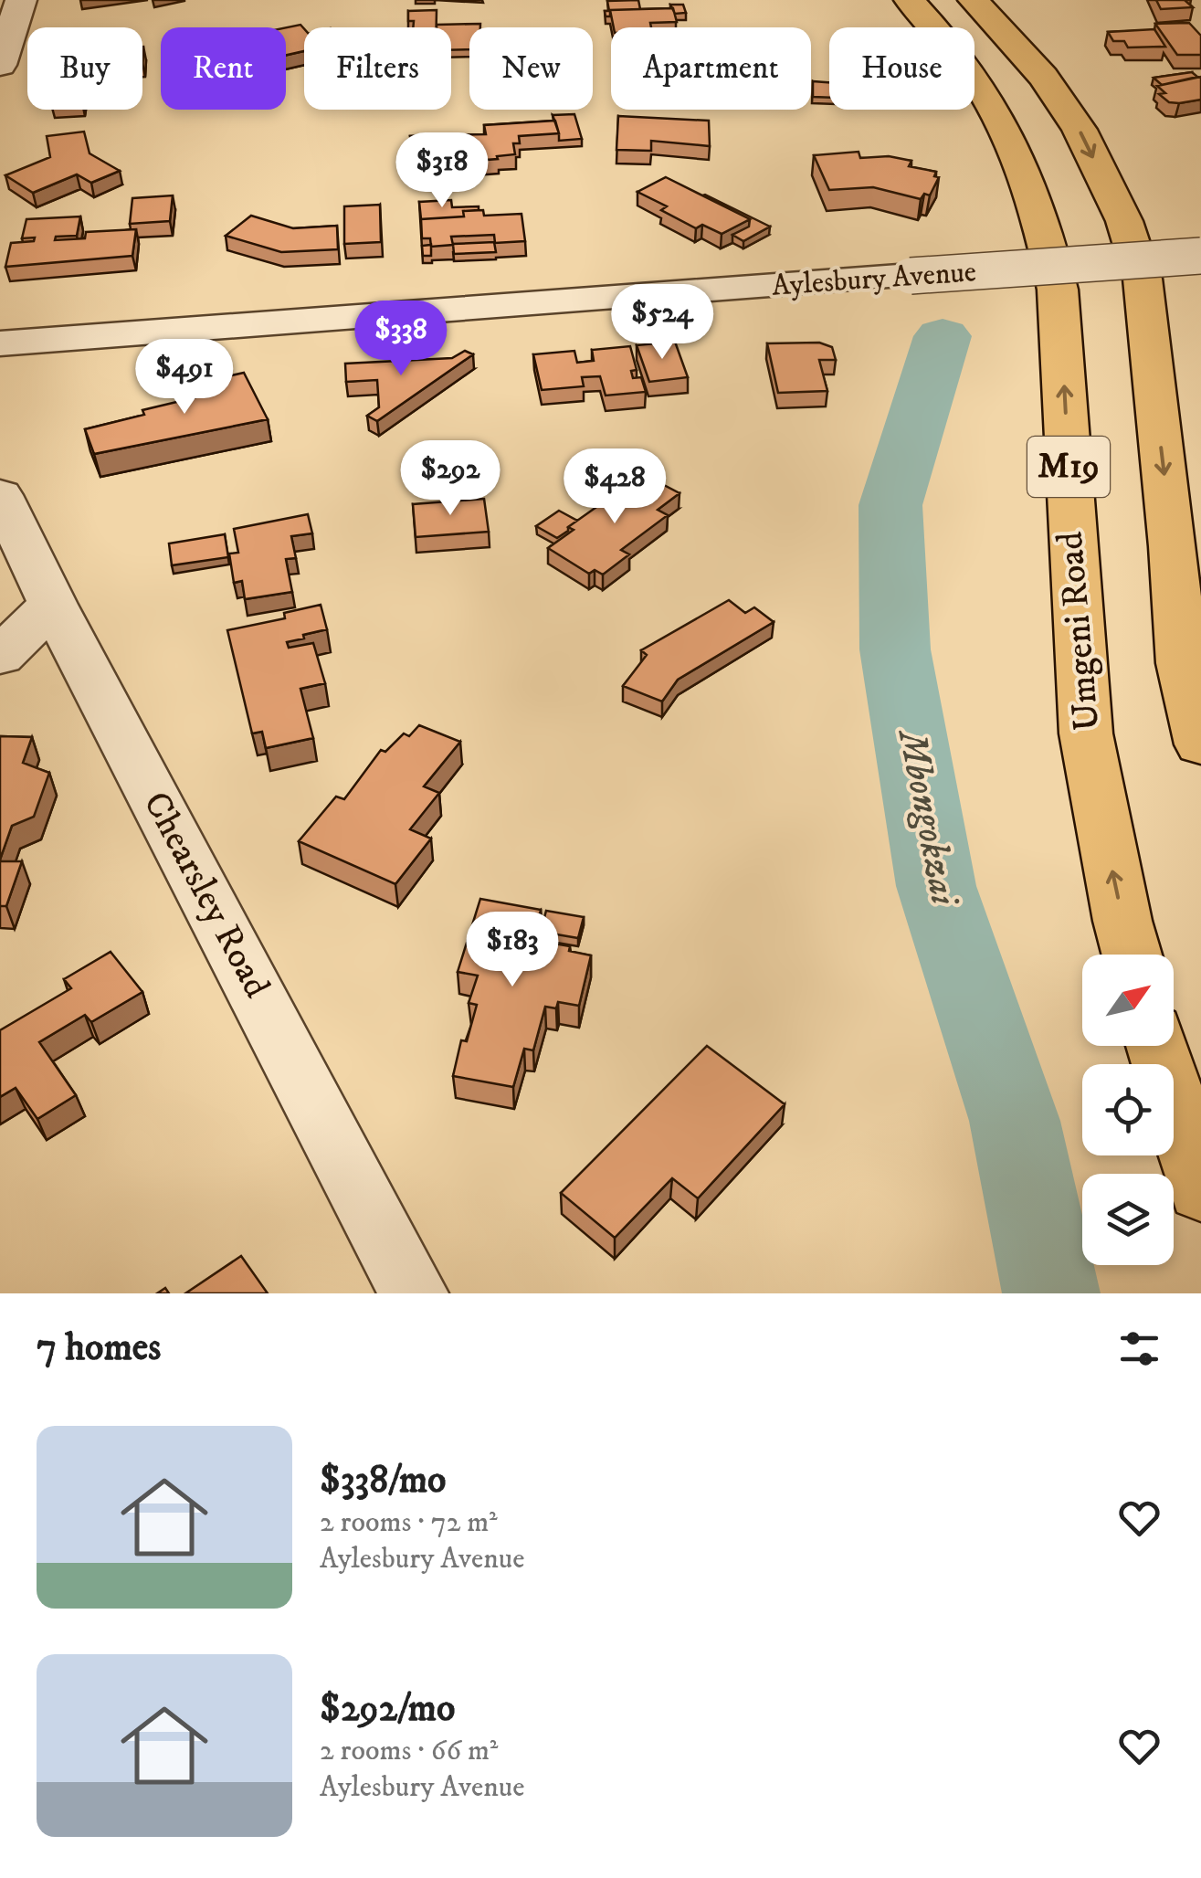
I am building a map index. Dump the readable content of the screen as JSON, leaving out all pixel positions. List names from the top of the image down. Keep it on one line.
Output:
{"streets":{"highway":["M19","Umgeni Road"],"street":["Aylesbury Avenue","Chearsley Road"]},"water":["Mbongokzai"],"north":"top right","page":{"chip":["Buy","Rent","Filters","New","Apartment","House"],"price":["$318","$524","$338","$491","$292","$428","$183"],"heading":"7 homes","list":[{"name":"$338/mo","note":"2 rooms · 72 m² · Aylesbury Avenue"},{"name":"$292/mo","note":"2 rooms · 66 m² · Aylesbury Avenue"}]}}
